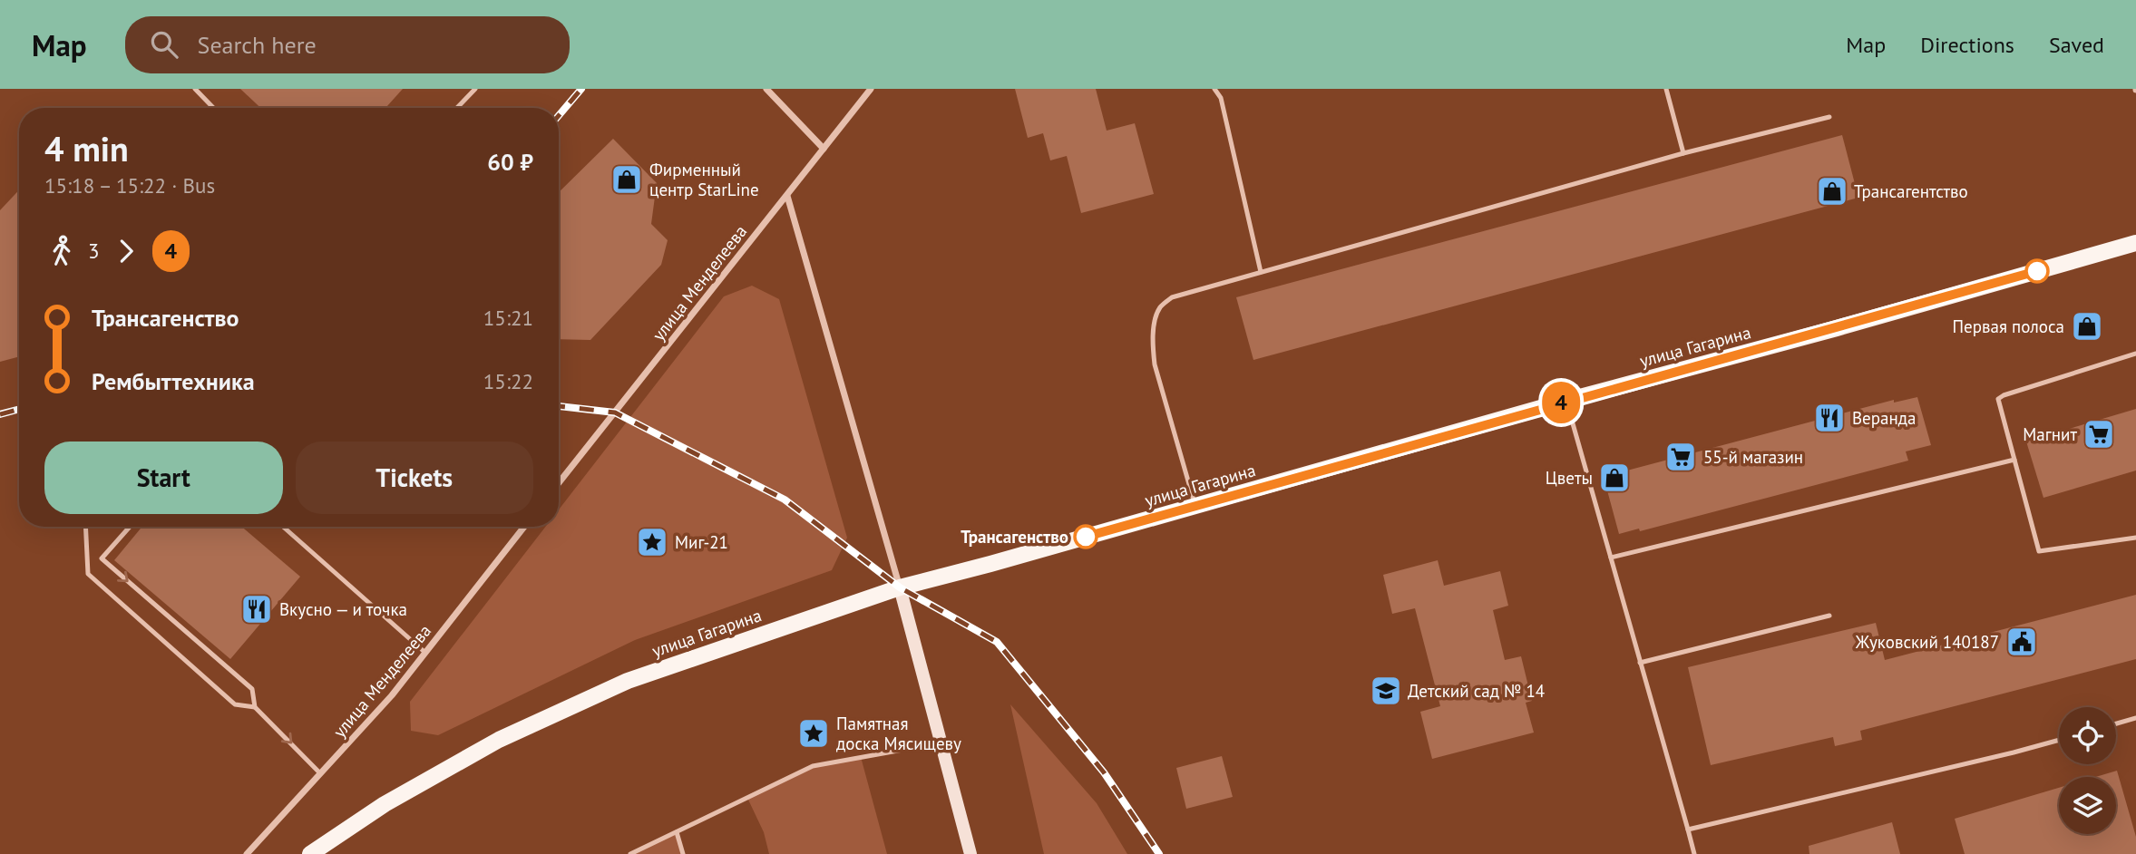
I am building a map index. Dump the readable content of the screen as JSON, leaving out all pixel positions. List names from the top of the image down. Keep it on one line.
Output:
{"streets":{"main road":["улица Гагарина"],"street":["улица Менделеева"]},"places":{"shop":["Фирменный центр StarLine","Трансагентство","Первая полоса","Цветы"],"restaurant":["Веранда","Вкусно — и точка"],"supermarket":["Магнит","55-й магазин"],"other":["Трансагенство"],"place":["Миг-21","Памятная доска Мясищеву"],"public building":["Жуковский 140187"],"school or university":["Детский сад № 14"]},"lines":["bus line 4"],"page":{"header":"Map","search":"Search here","nav":["Map","Directions","Saved"],"on_map":"4","heading":["4 min","15:18 – 15:22 · Bus","60 ₽"],"legs":["3","4"],"list":[{"name":"Трансагенство","value":"15:21"},{"name":"Рембыттехника","value":"15:22"}],"buttons":["Start","Tickets"]}}
